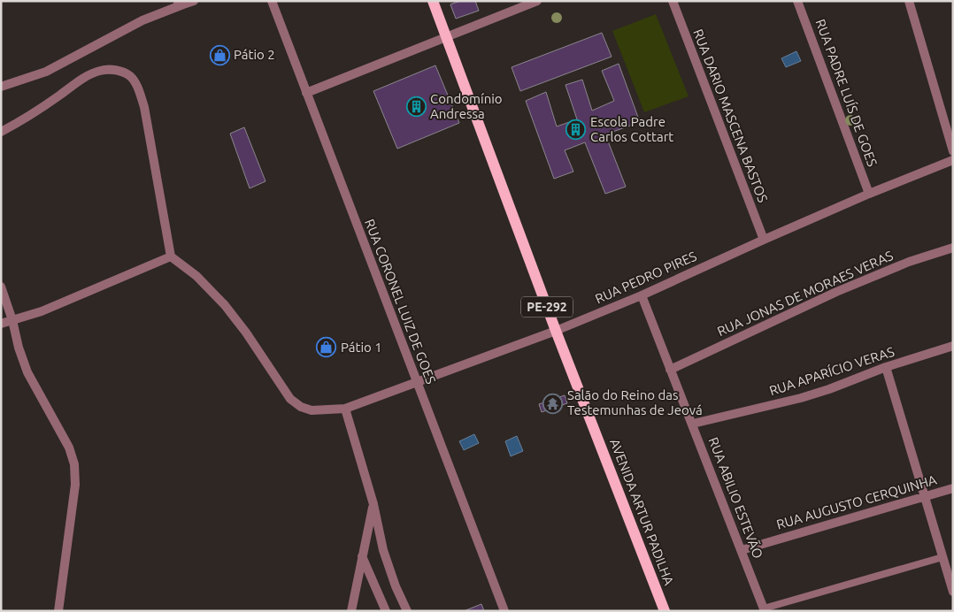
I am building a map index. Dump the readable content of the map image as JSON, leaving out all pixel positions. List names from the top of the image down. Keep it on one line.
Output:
{"streets":{"main road":["PE-292","AVENIDA ARTUR PADILHA"],"street":["RUA PADRE LUÍS DE GOES","RUA DARIO MASCENA BASTOS","RUA PEDRO PIRES","RUA JONAS DE MORAES VERAS","RUA CORONEL LUIZ DE GOES","RUA APARÍCIO VERAS","RUA ABILIO ESTEVÃO","RUA AUGUSTO CERQUINHA"]},"crossings":[["RUA PADRE LUÍS DE GOES","RUA PEDRO PIRES"],["RUA DARIO MASCENA BASTOS","RUA PEDRO PIRES"],["RUA PEDRO PIRES","RUA CORONEL LUIZ DE GOES"],["RUA PEDRO PIRES","RUA ABILIO ESTEVÃO"],["RUA PEDRO PIRES","AVENIDA ARTUR PADILHA"],["RUA JONAS DE MORAES VERAS","RUA ABILIO ESTEVÃO"],["RUA APARÍCIO VERAS","RUA ABILIO ESTEVÃO"],["RUA ABILIO ESTEVÃO","RUA AUGUSTO CERQUINHA"]],"places":{"shop":["Pátio 2","Pátio 1"],"building":["Condomínio Andressa","Escola Padre Carlos Cottart"],"temple":["Salão do Reino das Testemunhas de Jeová"]}}
